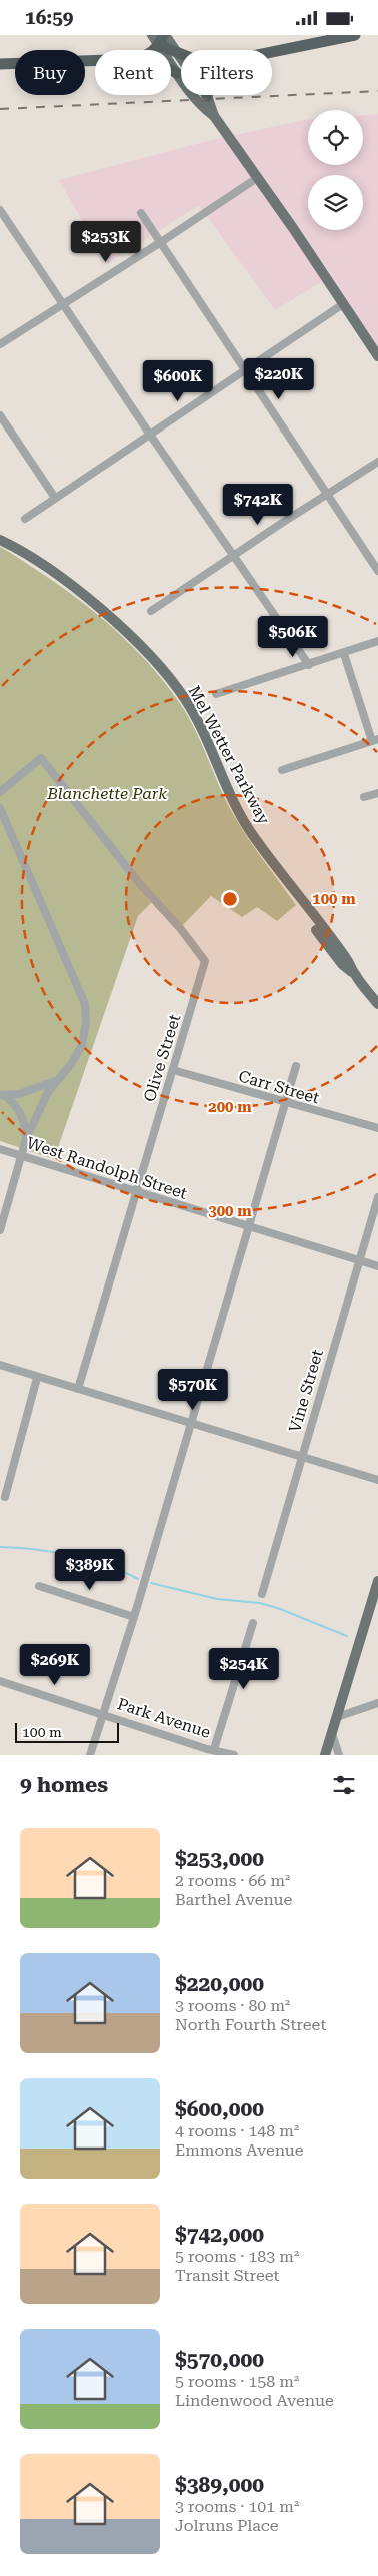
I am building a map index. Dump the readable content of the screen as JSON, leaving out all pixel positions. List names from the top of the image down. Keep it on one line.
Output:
{"streets":{"main road":["Mel Wetter Parkway"],"street":["Olive Street","Carr Street","West Randolph Street","Vine Street","Park Avenue"]},"crossings":[["Olive Street","Carr Street"],["Olive Street","West Randolph Street"],["West Randolph Street","Vine Street"]],"parks":["Blanchette Park"],"scale_bar":"100 m","page":{"status":"16:59","chip":["Buy","Rent","Filters"],"price":["$253K","$220K","$600K","$742K","$506K","$570K","$389K","$269K","$254K"],"scale":"100 m","heading":"9 homes","list":[{"name":"$253,000","note":"2 rooms · 66 m² · Barthel Avenue"},{"name":"$220,000","note":"3 rooms · 80 m² · North Fourth Street"},{"name":"$600,000","note":"4 rooms · 148 m² · Emmons Avenue"},{"name":"$742,000","note":"5 rooms · 183 m² · Transit Street"},{"name":"$570,000","note":"5 rooms · 158 m² · Lindenwood Avenue"},{"name":"$389,000","note":"3 rooms · 101 m² · Jolruns Place"}]},"rings":["100 m","200 m","300 m"]}
